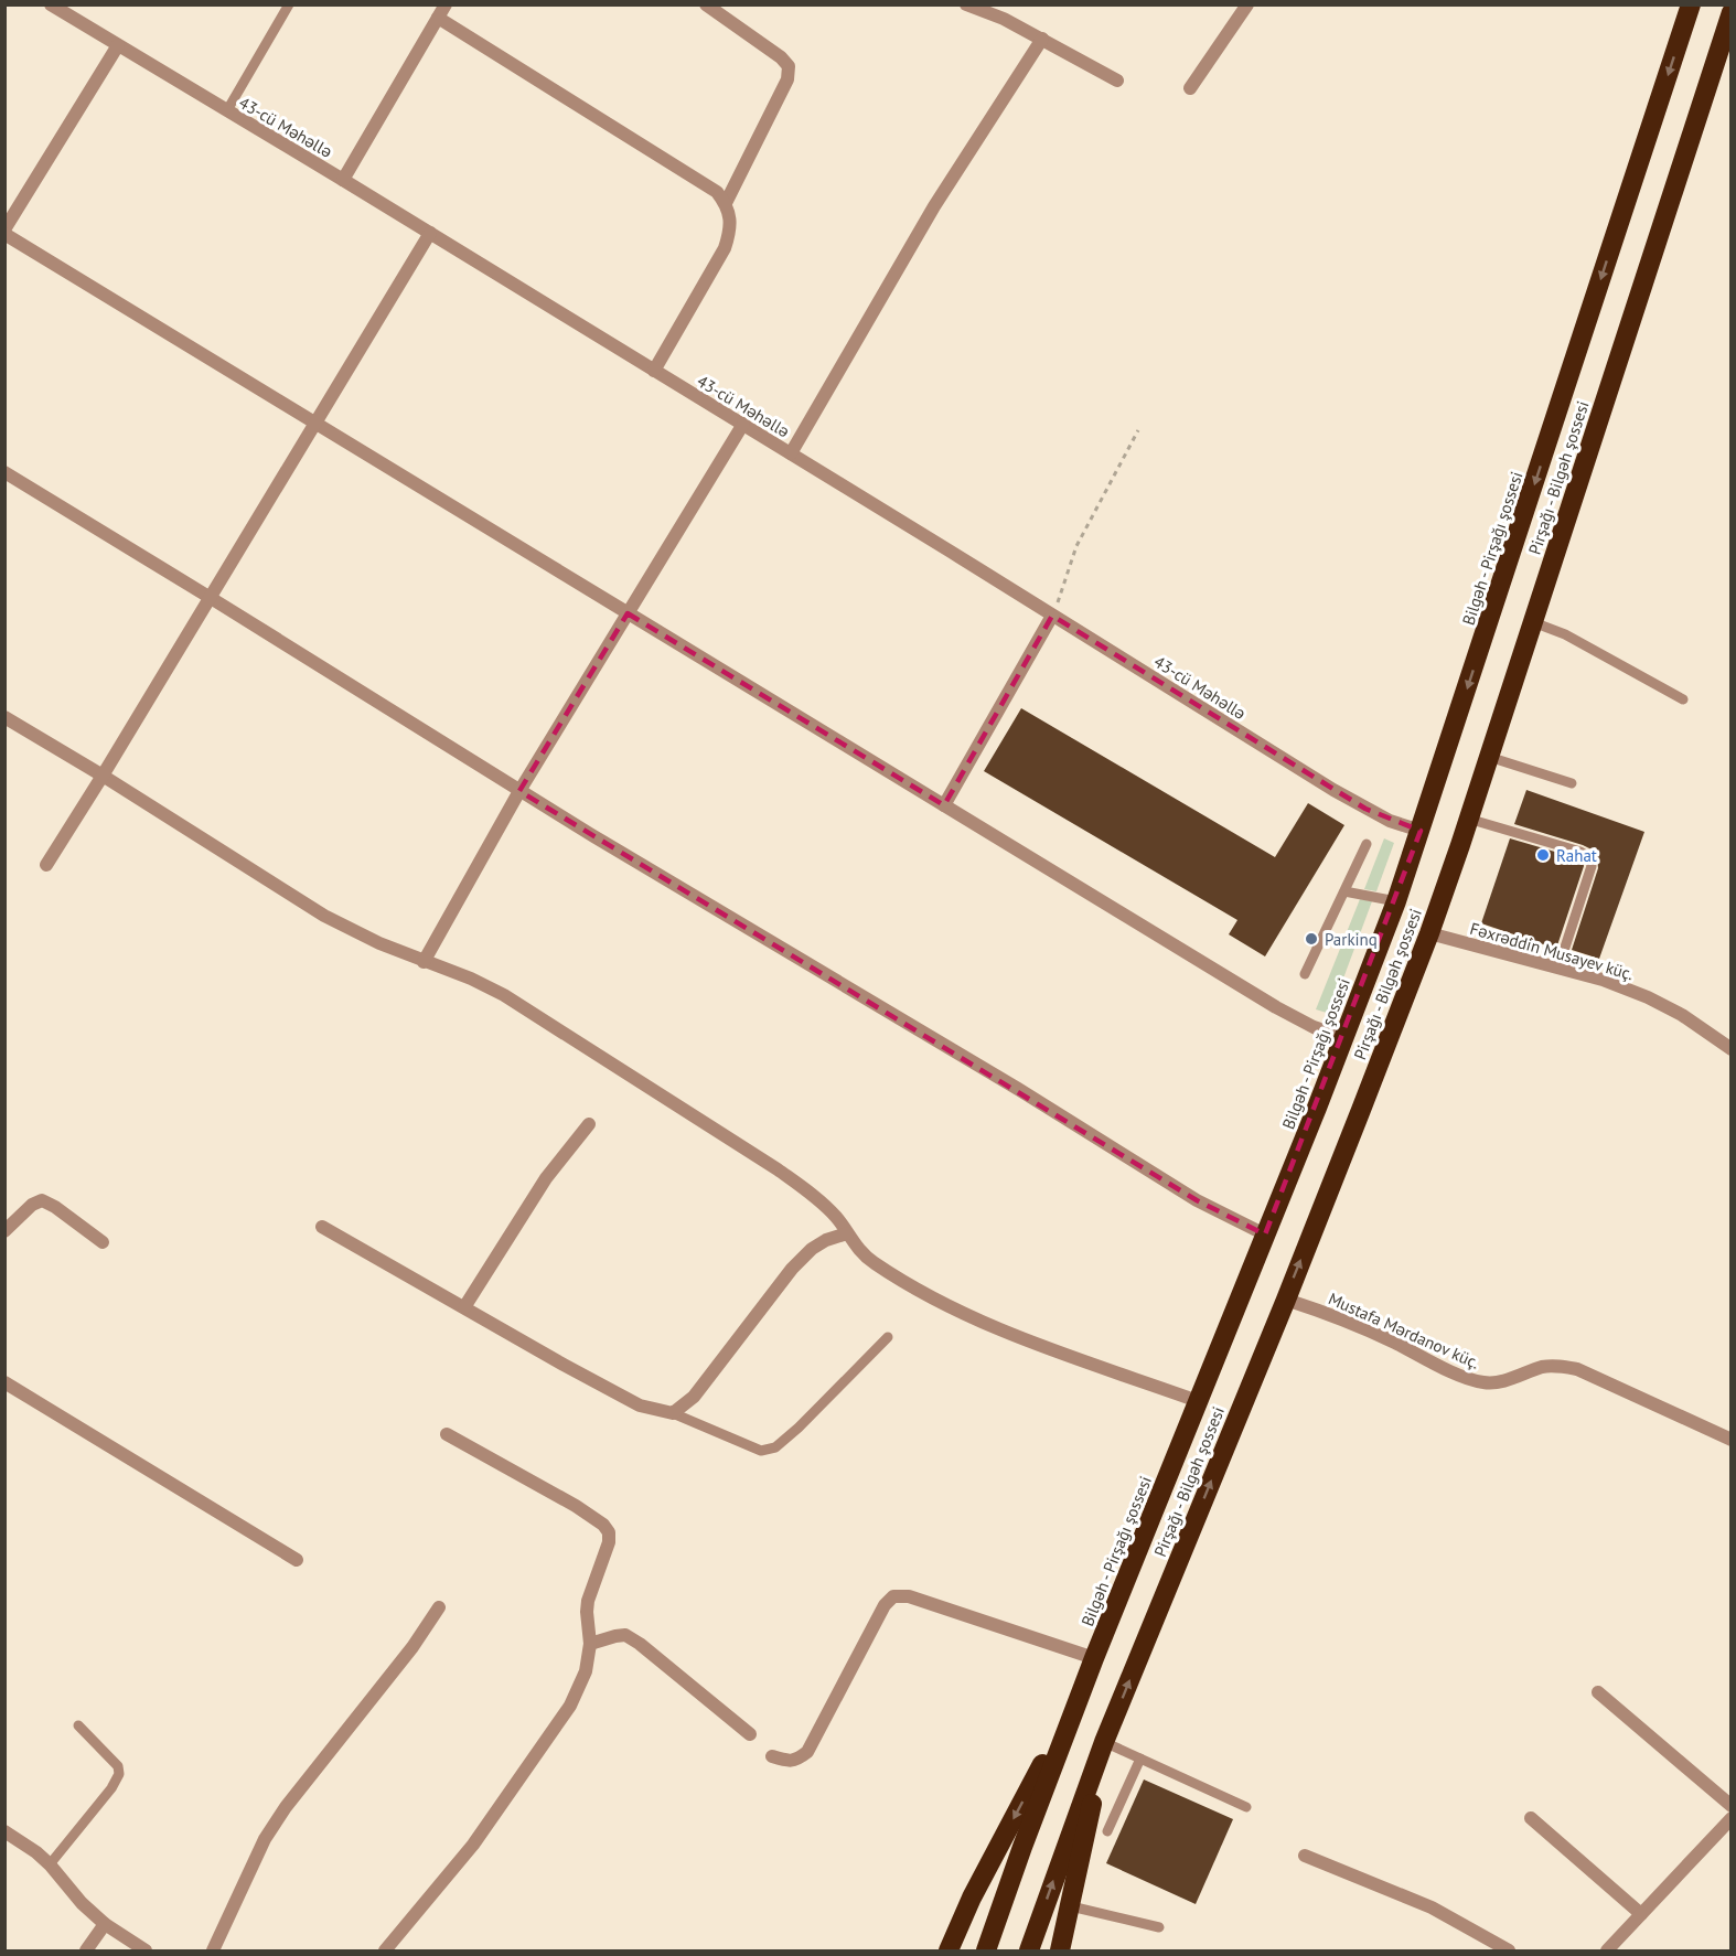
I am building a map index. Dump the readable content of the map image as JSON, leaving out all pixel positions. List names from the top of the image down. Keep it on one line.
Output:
{"streets":{"highway":["Pirşağı - Bilgəh şossesi","Bilgəh - Pirşağı şossesi"],"street":["43-cü Məhəllə","Fəxrəddin Musayev küç.","Mustafa Mərdanov küç."]},"crossings":[["43-cü Məhəllə","Bilgəh - Pirşağı şossesi"],["Pirşağı - Bilgəh şossesi","Fəxrəddin Musayev küç."],["Pirşağı - Bilgəh şossesi","Mustafa Mərdanov küç."]],"one_way":["Bilgəh - Pirşağı şossesi"],"places":["Rahat","Parkinq"]}
